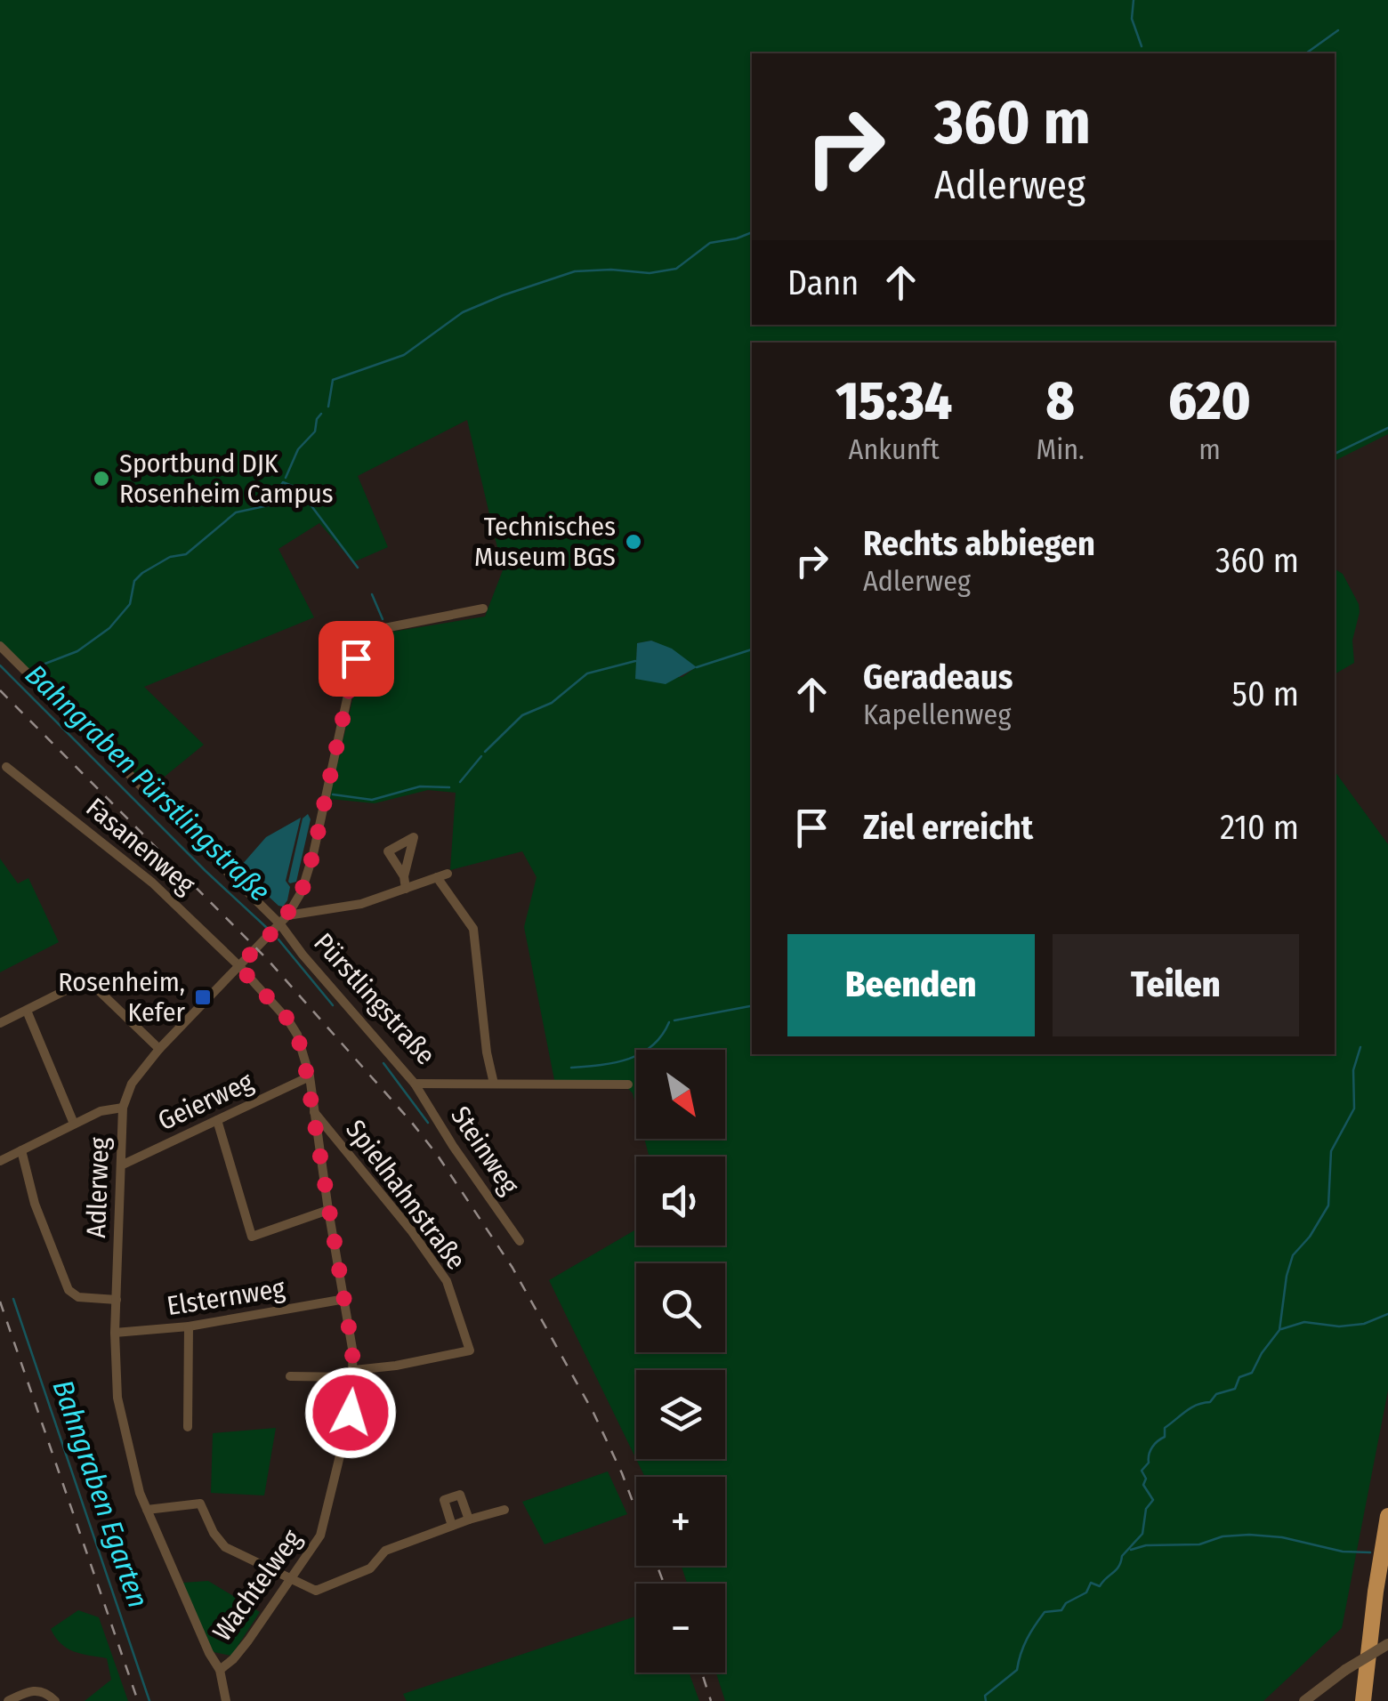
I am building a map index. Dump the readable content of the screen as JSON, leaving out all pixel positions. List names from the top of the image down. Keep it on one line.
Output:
{"streets":{"street":["Fasanenweg","Pürstlingstraße","Geierweg","Steinweg","Adlerweg","Spielhahnstraße","Elsternweg","Wachtelweg"]},"crossings":[["Fasanenweg","Adlerweg"],["Fasanenweg","Wachtelweg"],["Pürstlingstraße","Steinweg"],["Pürstlingstraße","Adlerweg"],["Geierweg","Adlerweg"],["Geierweg","Wachtelweg"],["Adlerweg","Elsternweg"],["Adlerweg","Wachtelweg"],["Spielhahnstraße","Wachtelweg"],["Elsternweg","Wachtelweg"]],"water":["Bahngraben Pürstlingstraße","Bahngraben Egarten"],"places":{"other":["Sportbund DJK Rosenheim Campus","Technisches Museum BGS"],"transit":["Rosenheim, Kefer"]},"north":"bottom right","page":{"turn":["360 m","Adlerweg"],"then":"Dann","eta":["15:34","Ankunft","8","Min.","620","m"],"list":[{"name":"Rechts abbiegen","note":"Adlerweg","value":"360 m"},{"name":"Geradeaus","note":"Kapellenweg","value":"50 m"},{"name":"Ziel erreicht","value":"210 m"}],"buttons":["Beenden","Teilen"],"map_buttons":["+","−"]}}
